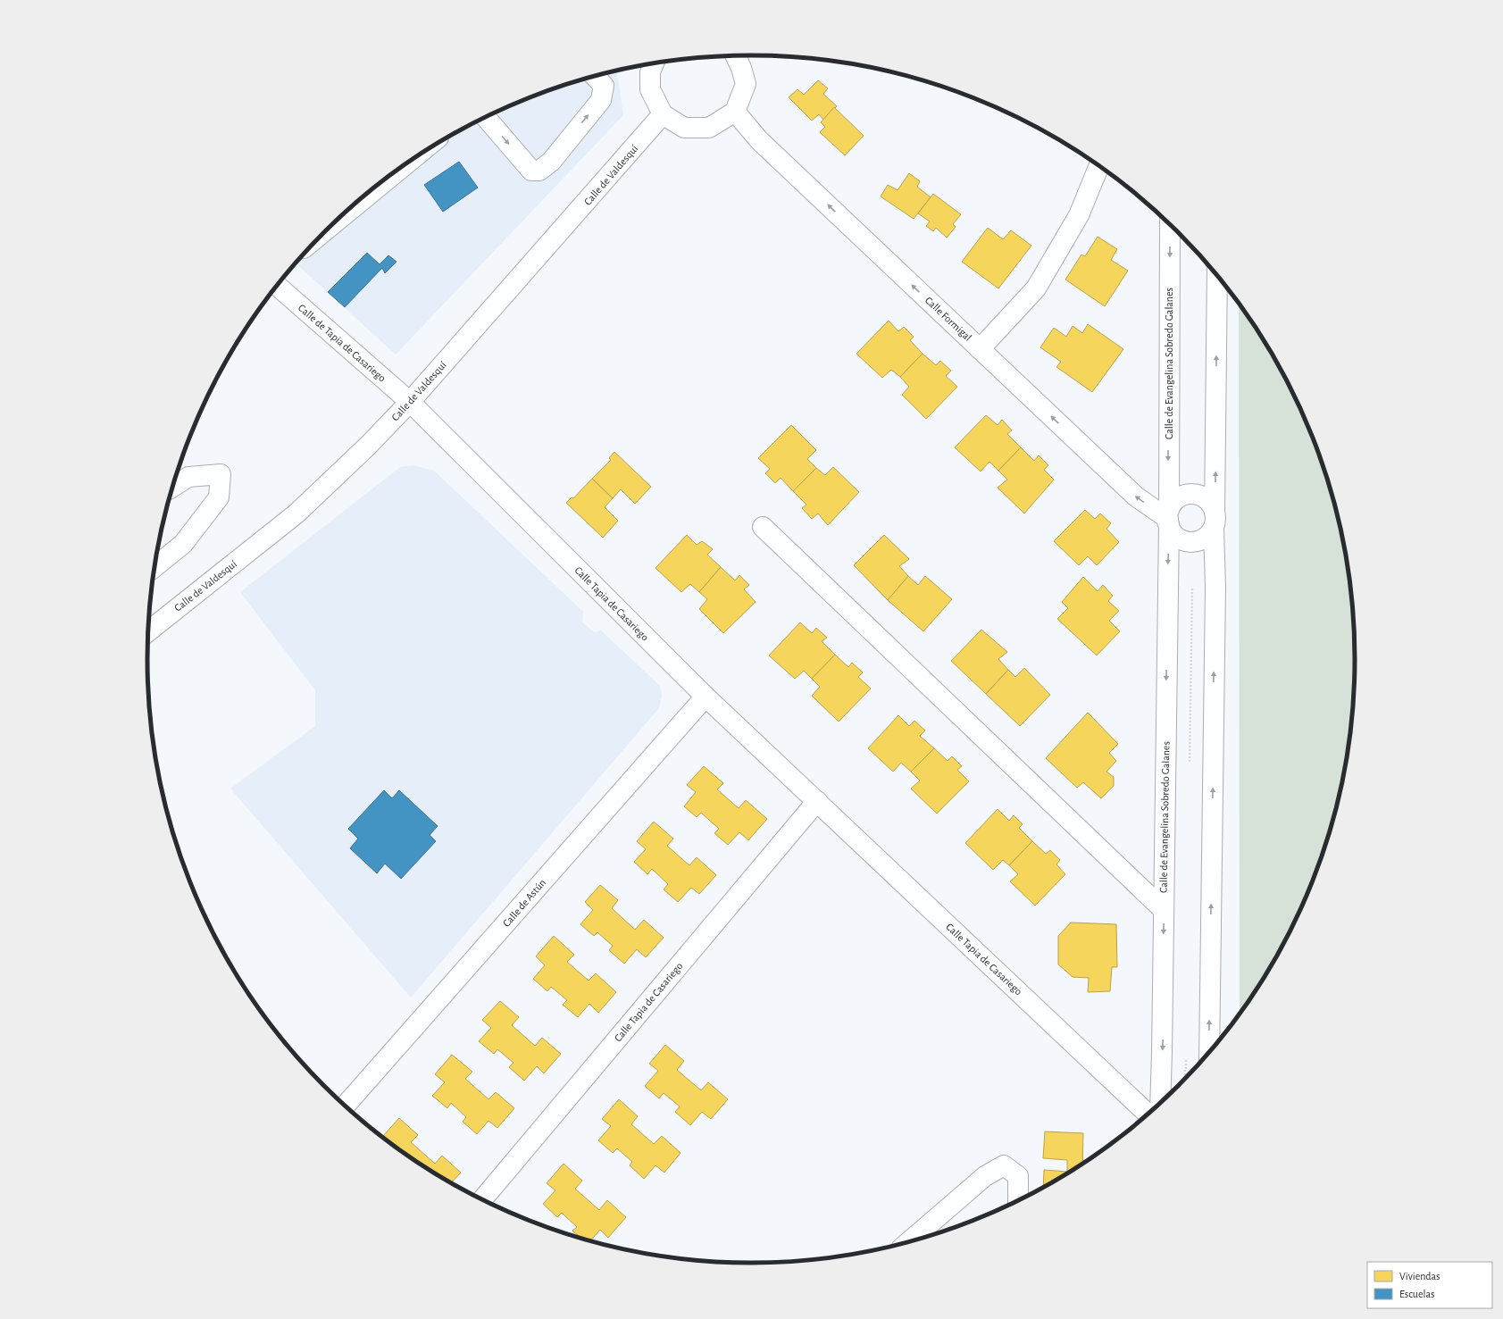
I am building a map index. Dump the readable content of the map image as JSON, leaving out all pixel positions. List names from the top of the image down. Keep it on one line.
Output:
{"streets":{"street":["Calle de Valdesquí","Calle Formigal","Calle de Tapia de Casariego","Calle de Evangelina Sobredo Galanes","Calle Tapia de Casariego","Calle de Astún"]},"crossings":[["Calle de Valdesquí","Calle de Tapia de Casariego"],["Calle de Valdesquí","Calle Tapia de Casariego"],["Calle Formigal","Calle de Evangelina Sobredo Galanes"],["Calle de Tapia de Casariego","Calle Tapia de Casariego"],["Calle Tapia de Casariego","Calle de Astún"]],"one_way":["Calle Formigal"],"legend":["Viviendas","Escuelas"]}
